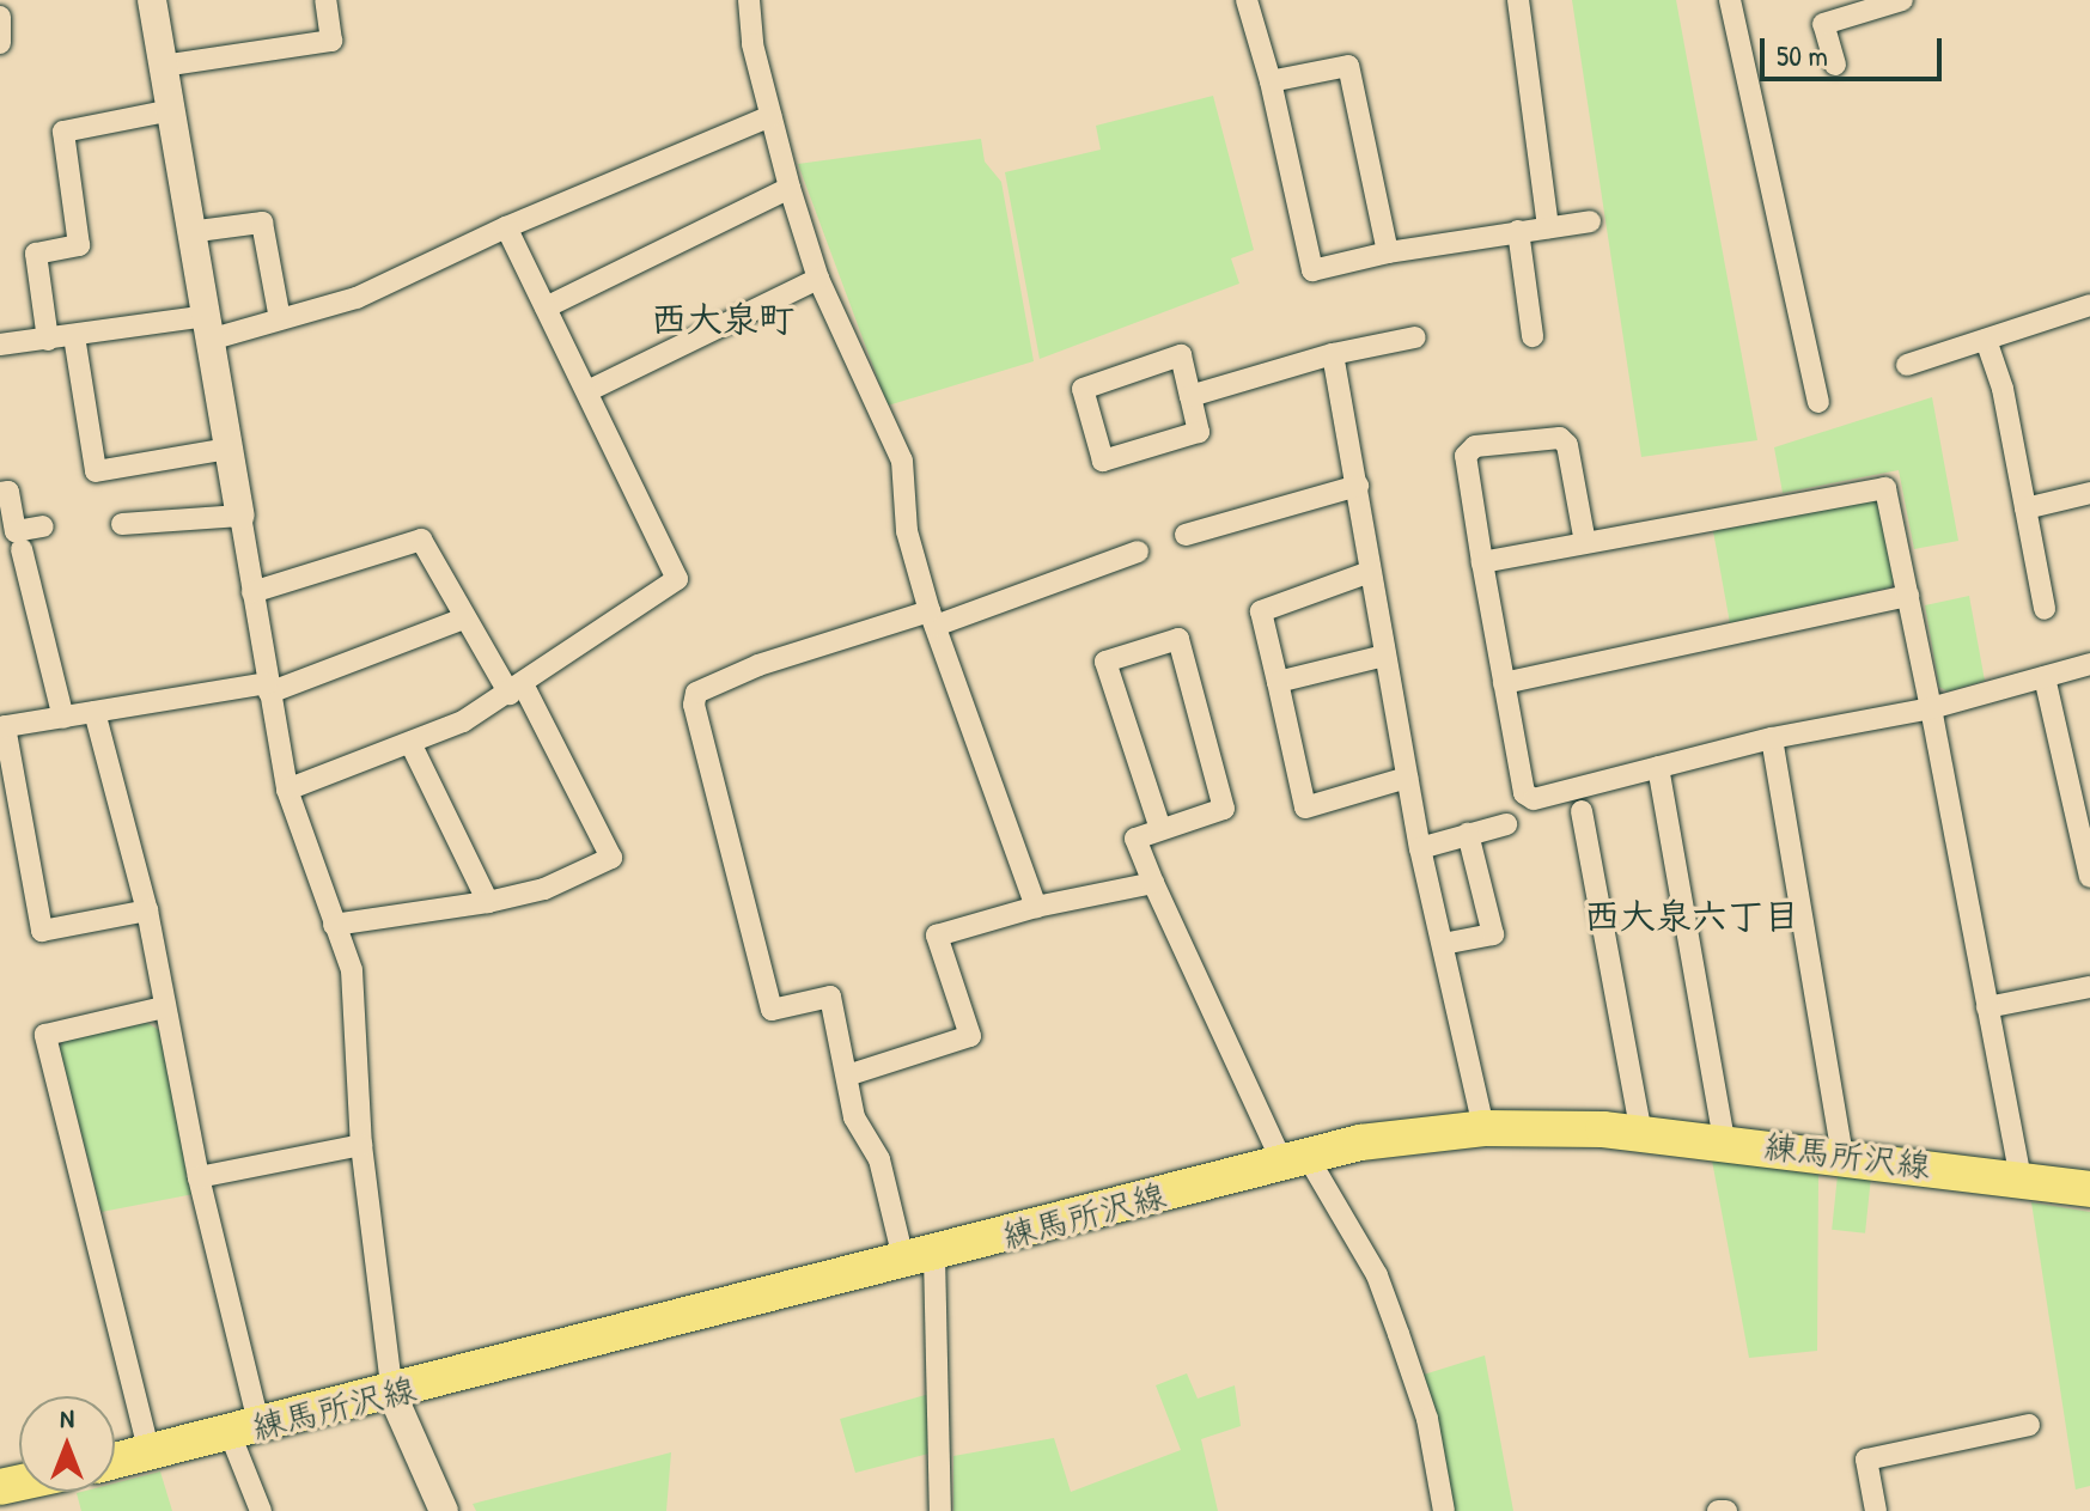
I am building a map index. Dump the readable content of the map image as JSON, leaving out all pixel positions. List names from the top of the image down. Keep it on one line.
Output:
{"streets":{"main road":["練馬所沢線"]},"districts":["西大泉町","西大泉六丁目"],"scale_bar":"50 m","north":"top"}
